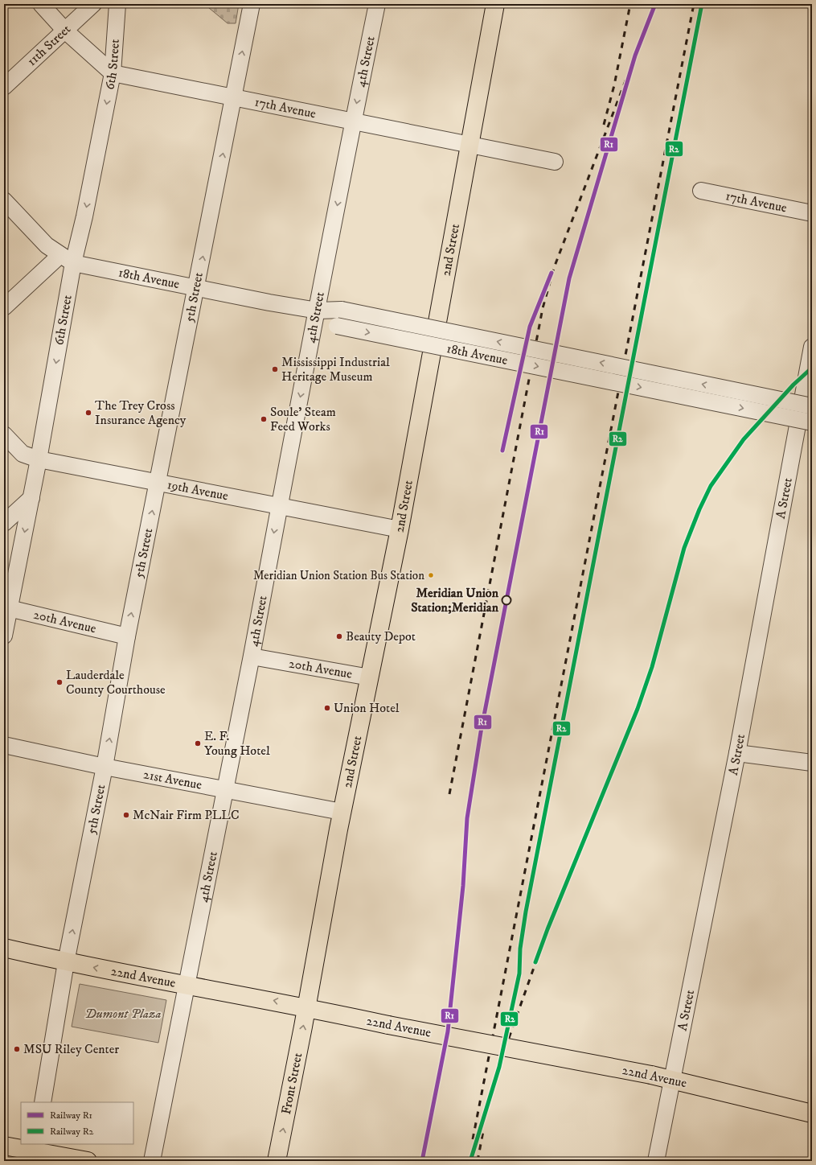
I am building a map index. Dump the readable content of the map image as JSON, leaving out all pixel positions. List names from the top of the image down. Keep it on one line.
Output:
{"streets":{"main road":["2nd Street","22nd Avenue","Front Street"],"street":["11th Street","4th Street","6th Street","17th Avenue","18th Avenue","5th Street","19th Avenue","A Street","20th Avenue","21st Avenue"]},"crossings":[["4th Street","17th Avenue"],["4th Street","18th Avenue"],["4th Street","19th Avenue"],["4th Street","20th Avenue"],["4th Street","21st Avenue"],["4th Street","22nd Avenue"],["6th Street","17th Avenue"],["6th Street","18th Avenue"],["6th Street","19th Avenue"],["6th Street","20th Avenue"],["17th Avenue","2nd Street"],["17th Avenue","5th Street"],["2nd Street","19th Avenue"],["2nd Street","20th Avenue"],["2nd Street","21st Avenue"],["2nd Street","22nd Avenue"],["2nd Street","Front Street"],["18th Avenue","5th Street"],["5th Street","19th Avenue"],["5th Street","20th Avenue"],["5th Street","21st Avenue"],["5th Street","22nd Avenue"],["A Street","22nd Avenue"],["22nd Avenue","Front Street"]],"one_way":["4th Street","6th Street","5th Street","Front Street"],"parks":["Dumont Plaza"],"places":["Mississippi Industrial Heritage Museum","The Trey Cross Insurance Agency","Soule’ Steam Feed Works","Meridian Union Station Bus Station","Meridian Union Station;Meridian","Beauty Depot","Lauderdale County Courthouse","Union Hotel","E. F. Young Hotel","McNair Firm PLLC","MSU Riley Center"],"lines":["rail line R1","rail line R2"],"legend":["Railway R1","Railway R2"]}
